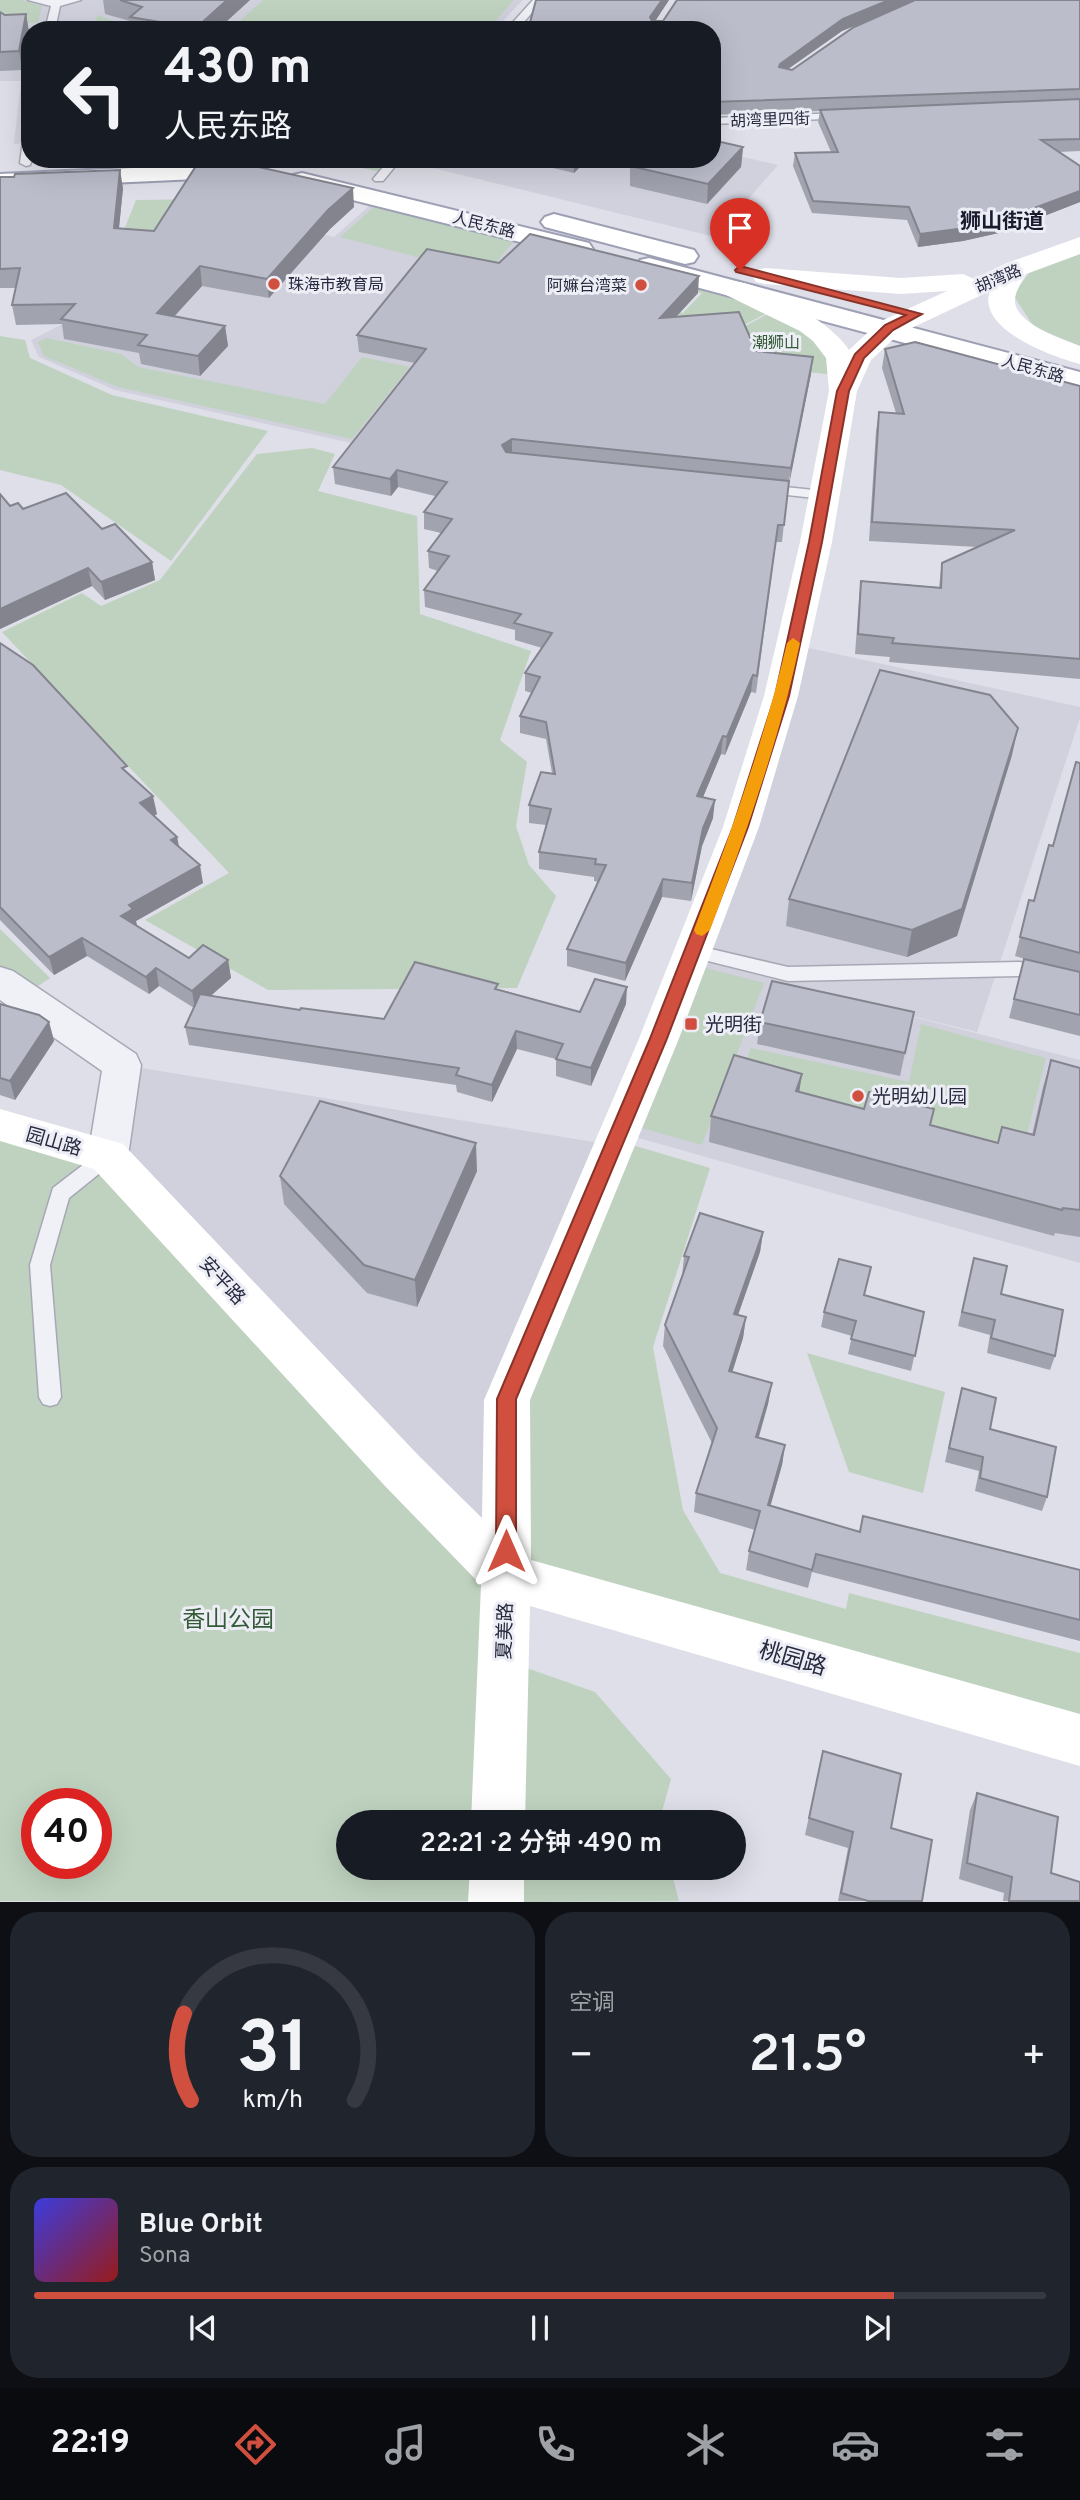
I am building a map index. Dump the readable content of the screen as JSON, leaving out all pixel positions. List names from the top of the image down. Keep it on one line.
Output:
{"streets":{"street":["人民东路","胡湾路","园山路","安平路","夏美路","桃园路"],"lane":["胡湾里四街"]},"crossings":[["人民东路","胡湾路"],["人民东路","夏美路"],["胡湾路","夏美路"],["园山路","安平路"],["安平路","夏美路"],["安平路","桃园路"],["夏美路","桃园路"]],"districts":["狮山街道"],"parks":["潮·狮山","香山公园"],"places":{"other":["珠海市教育局","阿嫲台湾菜","光明幼儿园"],"transit":["光明街"]},"page":{"turn":["430 m","人民东路"],"limit":"40","trip":"22:21 · 2 分钟 · 490 m","tile":"空调","heat":["−","21.5°","+"],"song":["Blue Orbit","Sona"],"tabs":"22:19","gauge":["31","km/h"]}}
